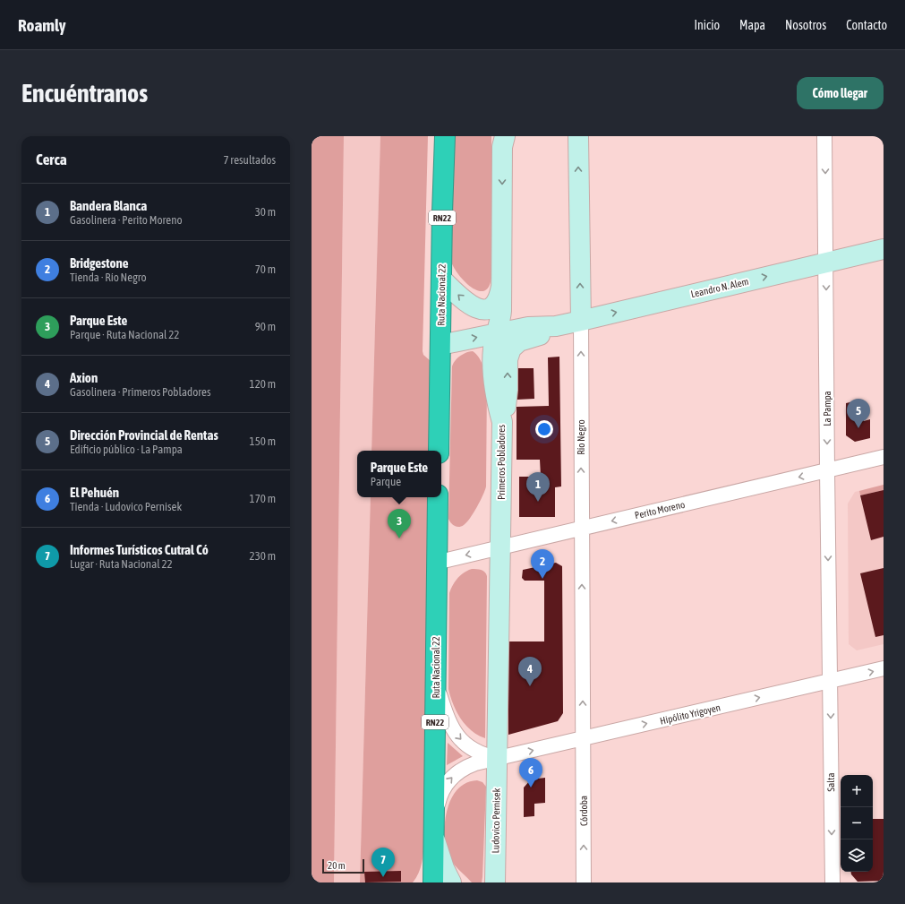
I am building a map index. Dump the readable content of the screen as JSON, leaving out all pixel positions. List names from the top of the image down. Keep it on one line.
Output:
{"streets":{"highway":["RN22","Ruta Nacional 22"],"main road":["Leandro N. Alem","Río Negro","Primeros Pobladores","Ludovico Pernisek"],"street":["La Pampa","Perito Moreno","Hipólito Yrigoyen","Salta","Córdoba"]},"crossings":[["Leandro N. Alem","Ruta Nacional 22"],["Leandro N. Alem","La Pampa"],["Leandro N. Alem","Río Negro"],["Leandro N. Alem","Primeros Pobladores"],["Ruta Nacional 22","Perito Moreno"],["Ruta Nacional 22","Hipólito Yrigoyen"],["La Pampa","Perito Moreno"],["La Pampa","Hipólito Yrigoyen"],["La Pampa","Salta"],["Río Negro","Perito Moreno"],["Río Negro","Hipólito Yrigoyen"],["Río Negro","Córdoba"],["Primeros Pobladores","Perito Moreno"],["Primeros Pobladores","Hipólito Yrigoyen"],["Primeros Pobladores","Ludovico Pernisek"],["Hipólito Yrigoyen","Salta"],["Hipólito Yrigoyen","Córdoba"],["Hipólito Yrigoyen","Ludovico Pernisek"]],"one_way":["Leandro N. Alem","La Pampa","Río Negro","Perito Moreno","Hipólito Yrigoyen","Salta","Córdoba"],"scale_bar":"20 m","page":{"header":"Roamly","nav":["Inicio","Mapa","Nosotros","Contacto"],"buttons":"Cómo llegar","title":"Encuéntranos","heading":["Cerca","7 resultados"],"list":[{"mark":"1","name":"Bandera Blanca","note":"Gasolinera · Perito Moreno","value":"30 m"},{"mark":"2","name":"Bridgestone","note":"Tienda · Río Negro","value":"70 m"},{"mark":"3","name":"Parque Este","note":"Parque · Ruta Nacional 22","value":"90 m"},{"mark":"4","name":"Axion","note":"Gasolinera · Primeros Pobladores","value":"120 m"},{"mark":"5","name":"Dirección Provincial de Rentas","note":"Edificio público · La Pampa","value":"150 m"},{"mark":"6","name":"El Pehuén","note":"Tienda · Ludovico Pernisek","value":"170 m"},{"mark":"7","name":"Informes Turísticos Cutral Có","note":"Lugar · Ruta Nacional 22","value":"230 m"}],"pins":["5","1","3","2","4","6","7"],"popup":["Parque Este","Parque"],"map_buttons":["+","−"],"scale":"20 m"}}
